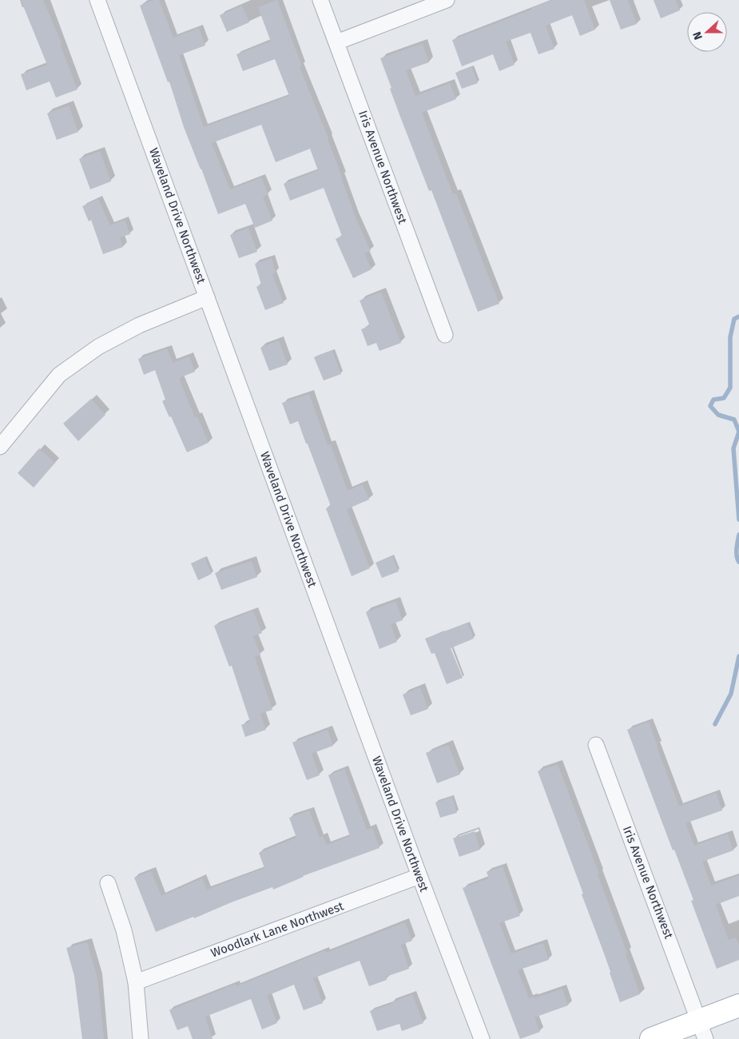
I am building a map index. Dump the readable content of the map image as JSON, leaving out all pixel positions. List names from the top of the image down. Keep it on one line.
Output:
{"streets":{"street":["Iris Avenue Northwest","Waveland Drive Northwest","Woodlark Lane Northwest"]},"crossings":[["Waveland Drive Northwest","Woodlark Lane Northwest"]],"north":"left"}
